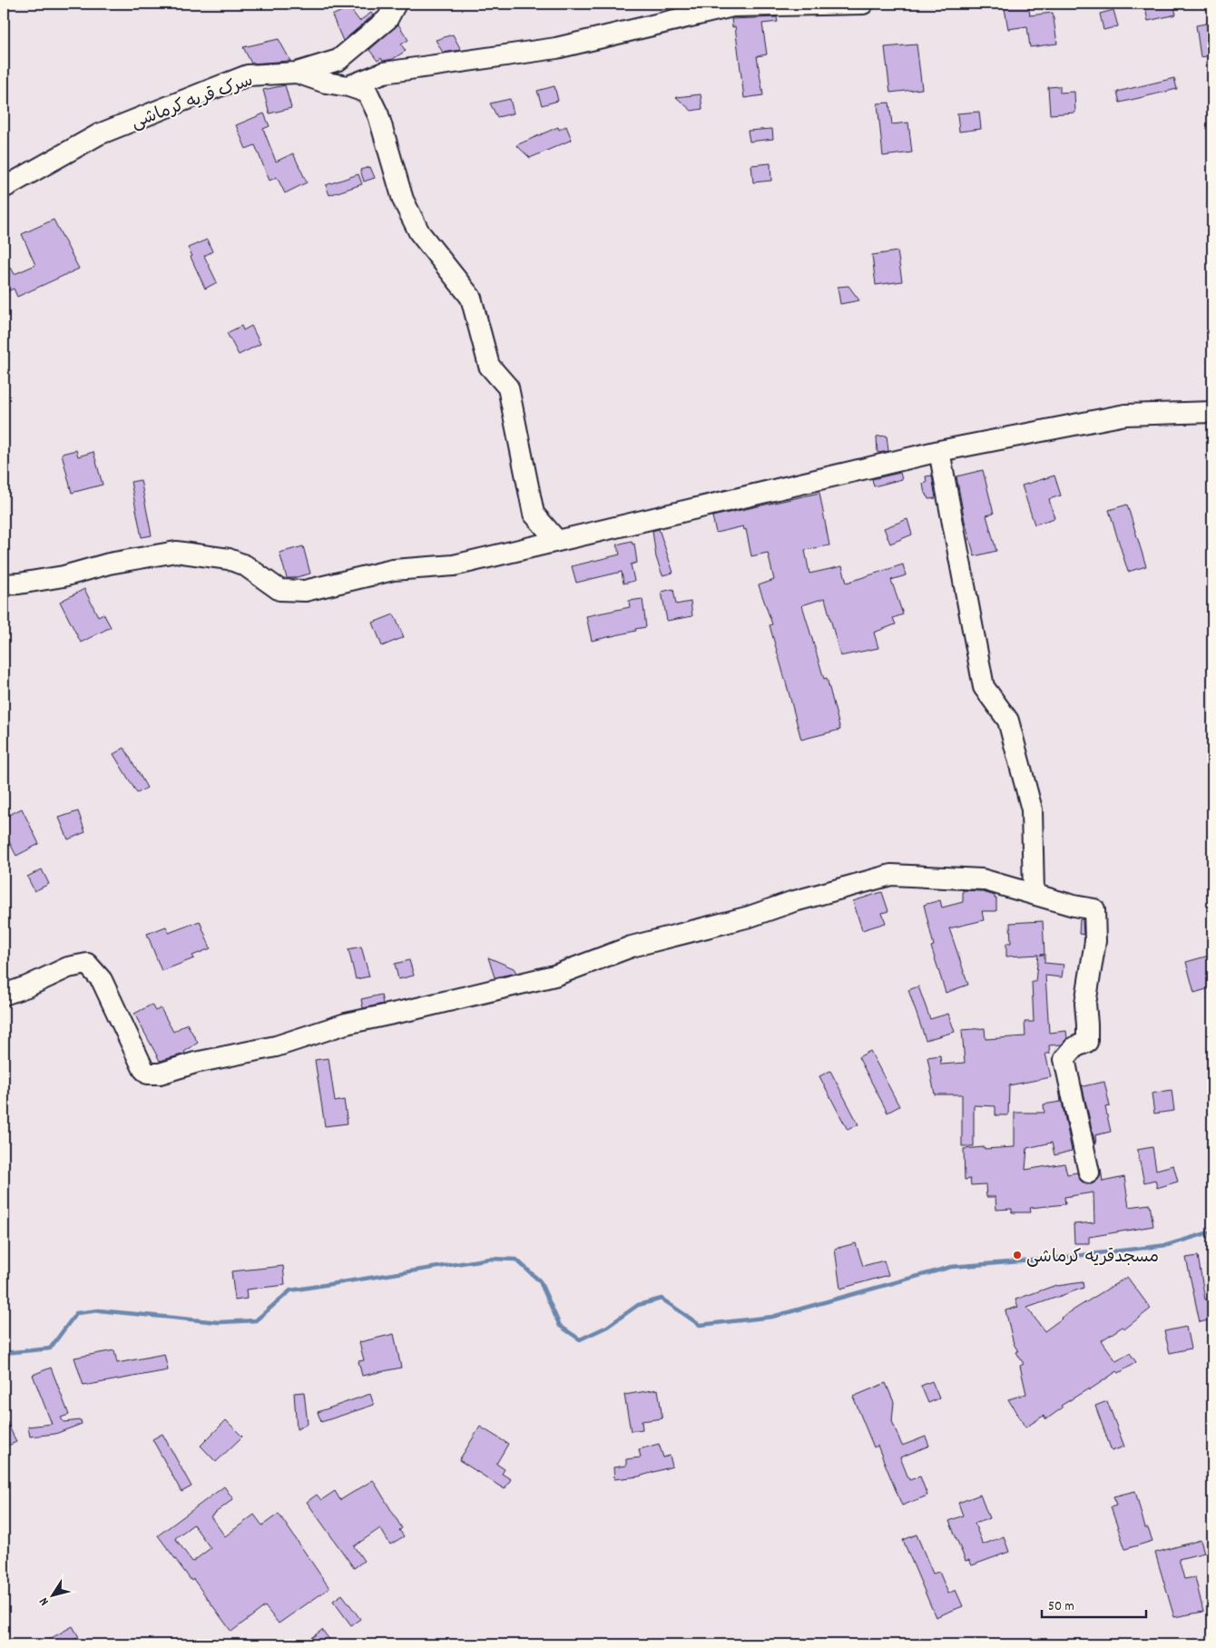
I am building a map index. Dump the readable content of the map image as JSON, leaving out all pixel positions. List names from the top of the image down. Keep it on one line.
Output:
{"streets":{"street":["سرک قریه کرماشی"]},"places":["مسجدقریه کرماشی"],"scale_bar":"50 m","north":"bottom left"}
